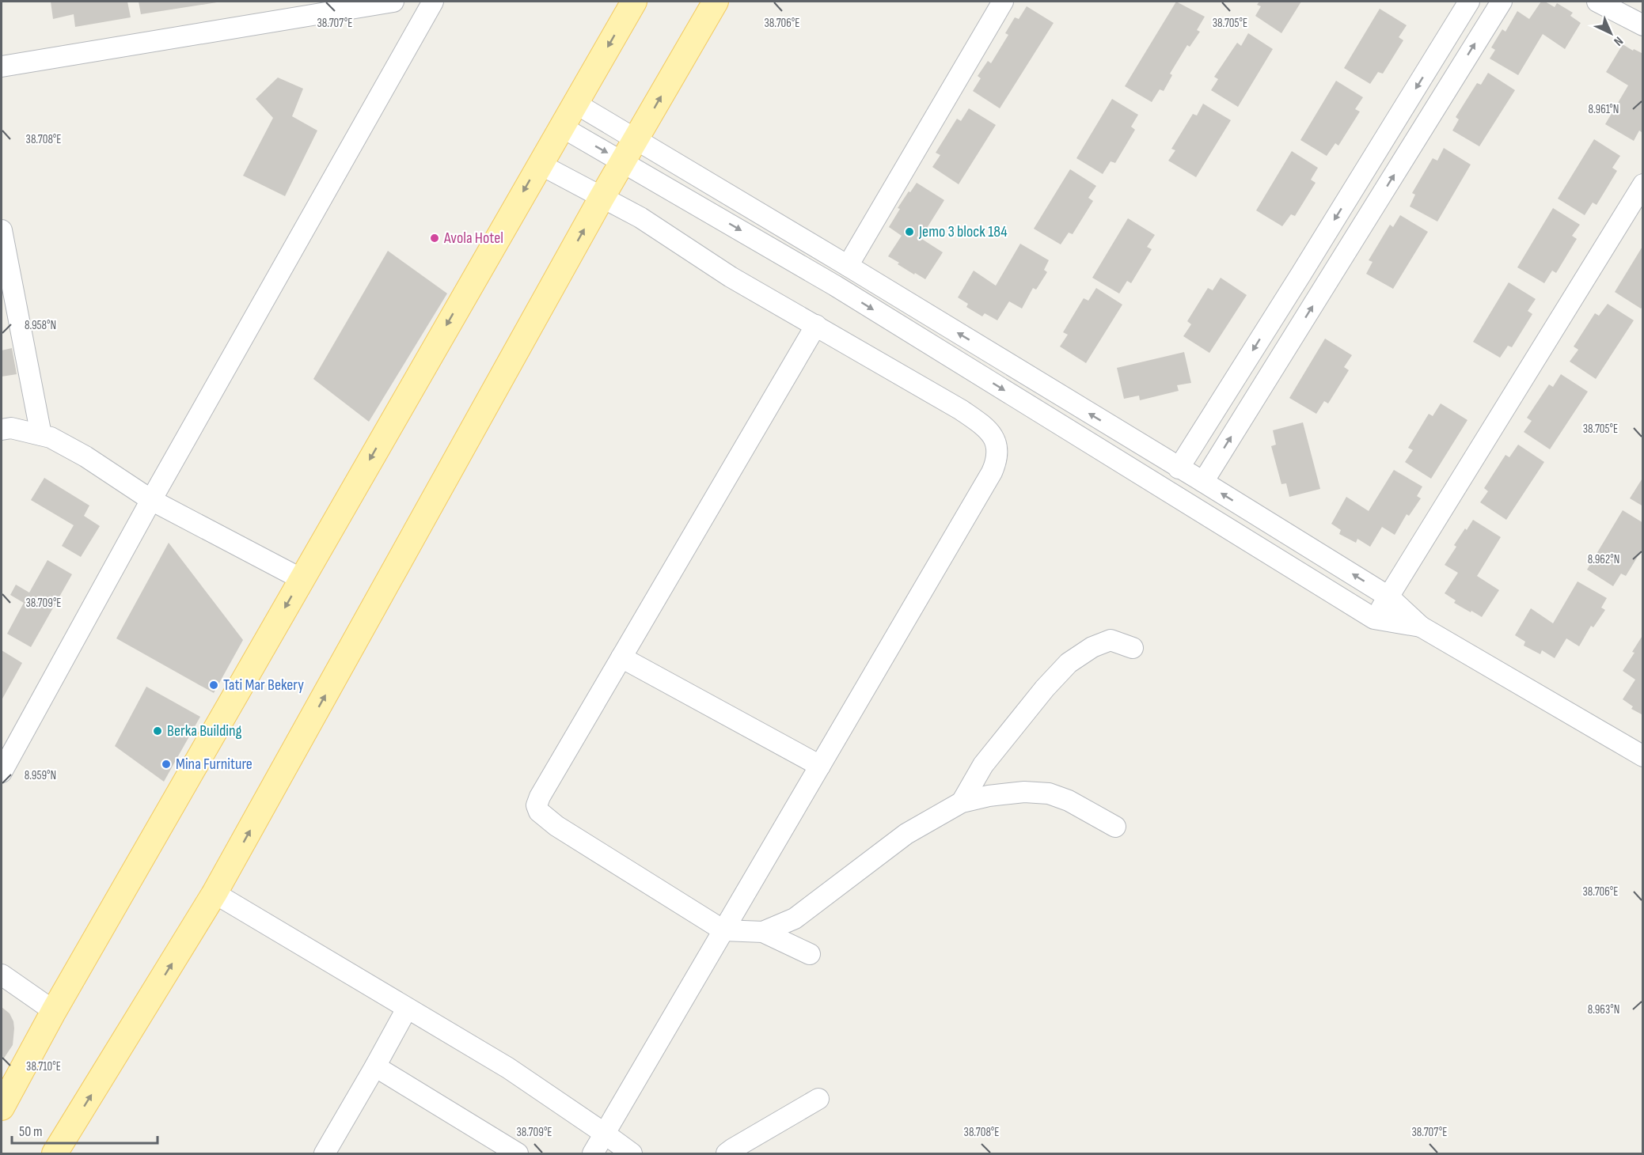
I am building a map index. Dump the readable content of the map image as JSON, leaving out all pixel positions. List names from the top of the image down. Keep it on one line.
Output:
{"places":["Jemo 3 block 184","Avola Hotel","Tati Mar Bekery","Berka Building","Mina Furniture"],"scale_bar":"50 m","north":"bottom right","coordinates":["38.707°E","38.706°E","38.705°E","8.961°N","38.708°E","8.958°N","8.962°N","38.709°E","8.959°N","8.963°N","38.710°E"]}
